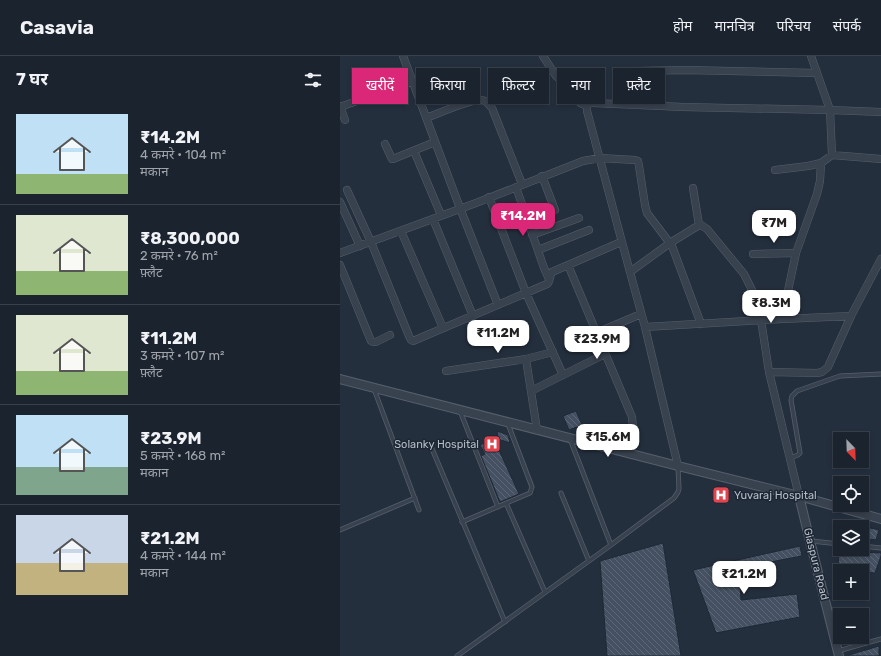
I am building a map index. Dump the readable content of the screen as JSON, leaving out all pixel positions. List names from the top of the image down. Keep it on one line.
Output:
{"streets":{"street":["Giaspura Road"]},"places":{"hospital":["Solanky Hospital","Yuvaraj Hospital"]},"north":"bottom right","page":{"header":"Casavia","nav":["होम","मानचित्र","परिचय","संपर्क"],"heading":"7 घर","chip":["खरीदें","किराया","फ़िल्टर","नया","फ़्लैट"],"list":[{"name":"₹14.2M","note":"4 कमरे · 104 m² · मकान"},{"name":"₹8,300,000","note":"2 कमरे · 76 m² · फ़्लैट"},{"name":"₹11.2M","note":"3 कमरे · 107 m² · फ़्लैट"},{"name":"₹23.9M","note":"5 कमरे · 168 m² · मकान"},{"name":"₹21.2M","note":"4 कमरे · 144 m² · मकान"}],"price":["₹14.2M","₹7M","₹8.3M","₹11.2M","₹23.9M","₹15.6M","₹21.2M"],"map_buttons":["+","−"]}}
